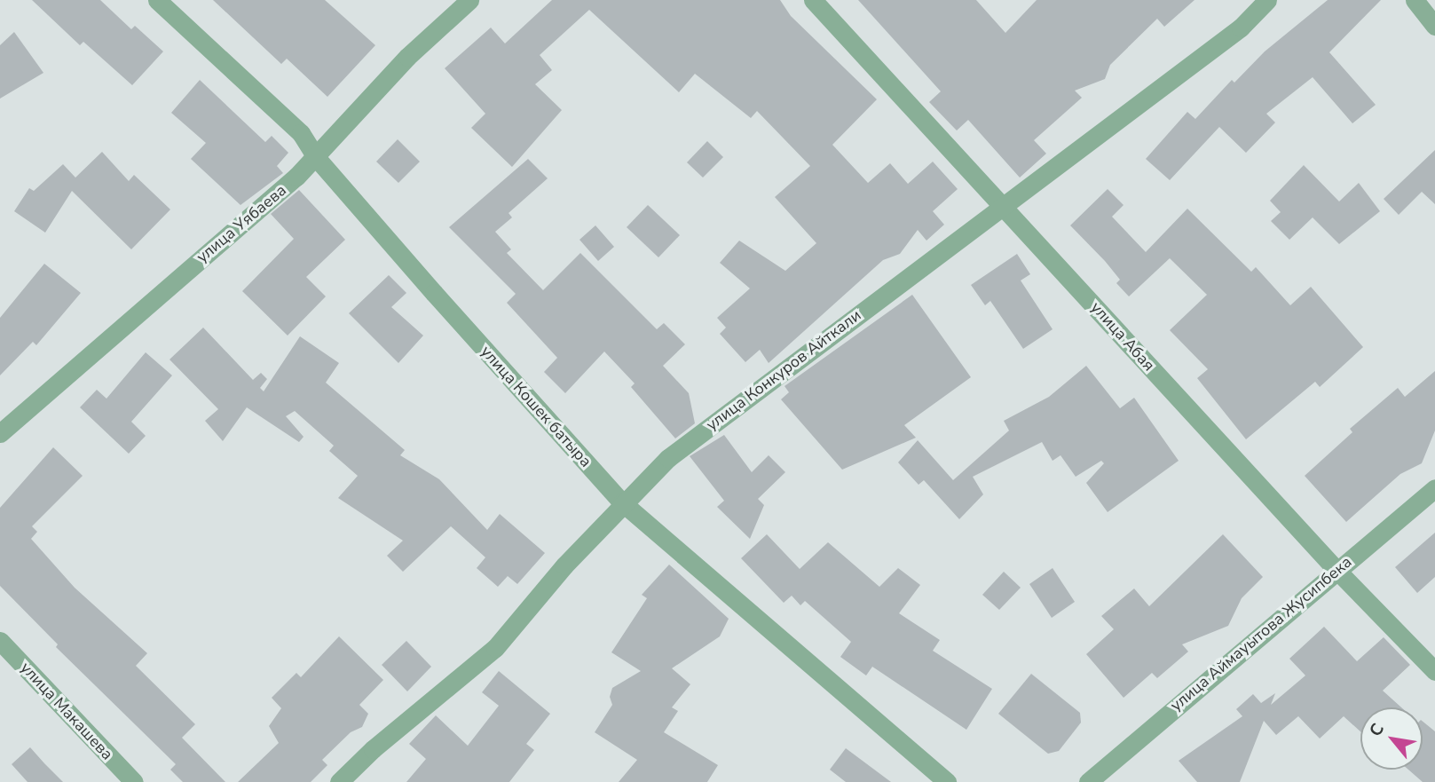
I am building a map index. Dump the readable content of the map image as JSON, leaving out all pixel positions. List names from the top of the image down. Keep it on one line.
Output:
{"streets":{"street":["улица Уябаева","улица Абая","улица Конкуров Айткали","улица Кошек батыра","улица Аймауытова Жусипбека","улица Макашева"]},"crossings":[["улица Уябаева","улица Кошек батыра"],["улица Абая","улица Конкуров Айткали"],["улица Абая","улица Аймауытова Жусипбека"],["улица Конкуров Айткали","улица Кошек батыра"]],"north":"top left"}
